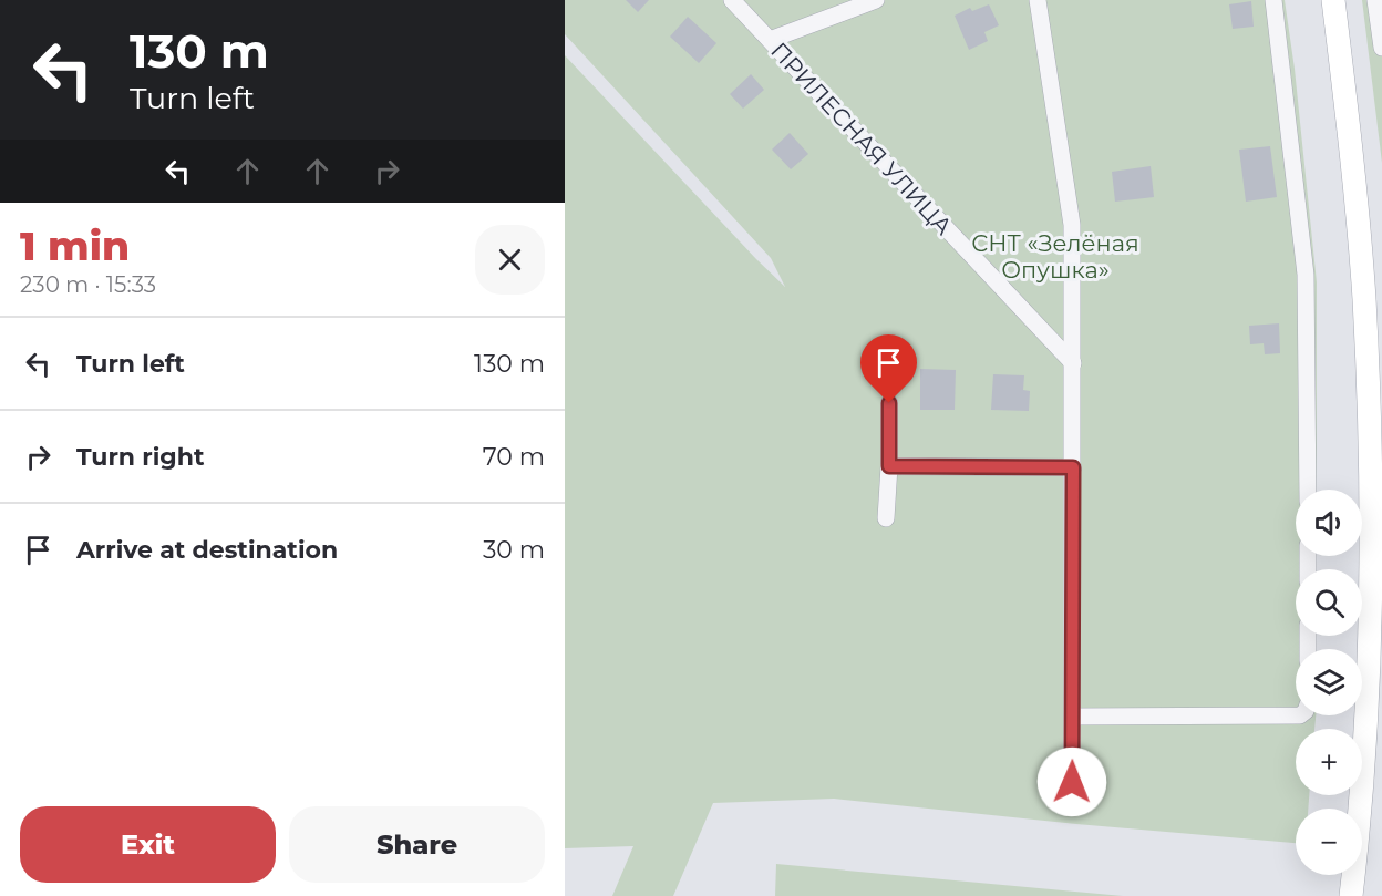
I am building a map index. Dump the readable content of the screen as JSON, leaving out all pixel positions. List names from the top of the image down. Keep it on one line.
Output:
{"streets":{"street":["ПРИЛЕСНАЯ УЛИЦА"]},"parks":["СНТ «Зелёная Опушка»"],"page":{"turn":["130 m","Turn left"],"heading":["1 min","230 m · 15:33"],"list":[{"name":"Turn left","value":"130 m"},{"name":"Turn right","value":"70 m"},{"name":"Arrive at destination","value":"30 m"}],"map_buttons":["+","−"],"buttons":["Exit","Share"]}}
